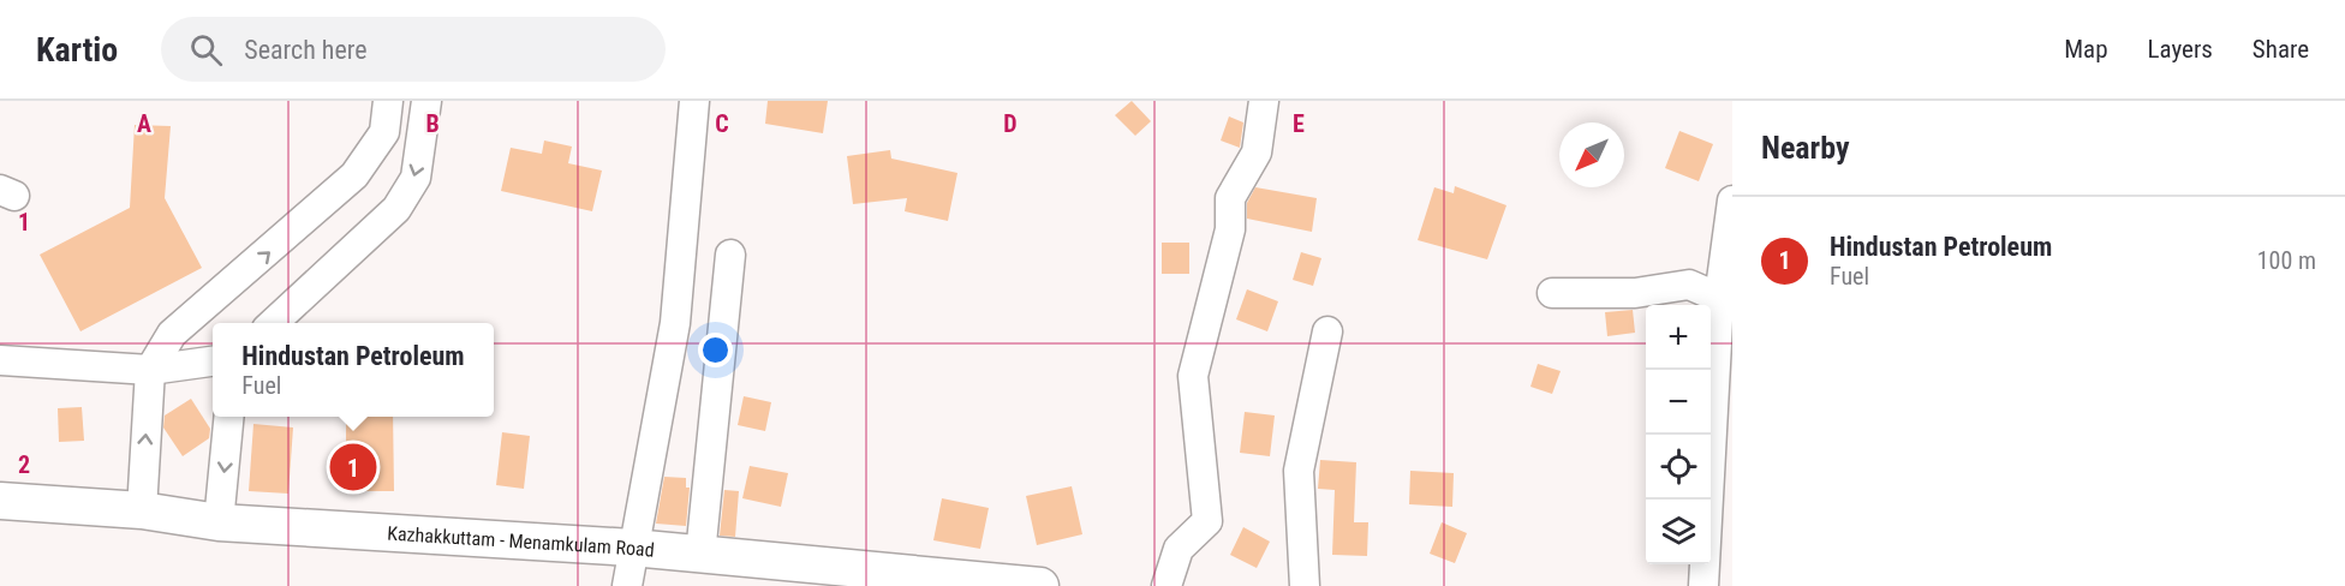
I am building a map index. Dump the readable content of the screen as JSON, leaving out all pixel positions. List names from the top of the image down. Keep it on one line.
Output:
{"streets":{"main road":["Kazhakkuttam - Menamkulam Road"]},"north":"bottom left","page":{"header":"Kartio","search":"Search here","nav":["Map","Layers","Share"],"heading":"Nearby","list":[{"mark":"1","name":"Hindustan Petroleum","note":"Fuel","value":"100 m"}],"map_buttons":["+","−"],"popup":["Hindustan Petroleum","Fuel"],"pins":"1"},"grid":{"columns":["A","B","C","D","E"],"rows":["1","2"]}}
